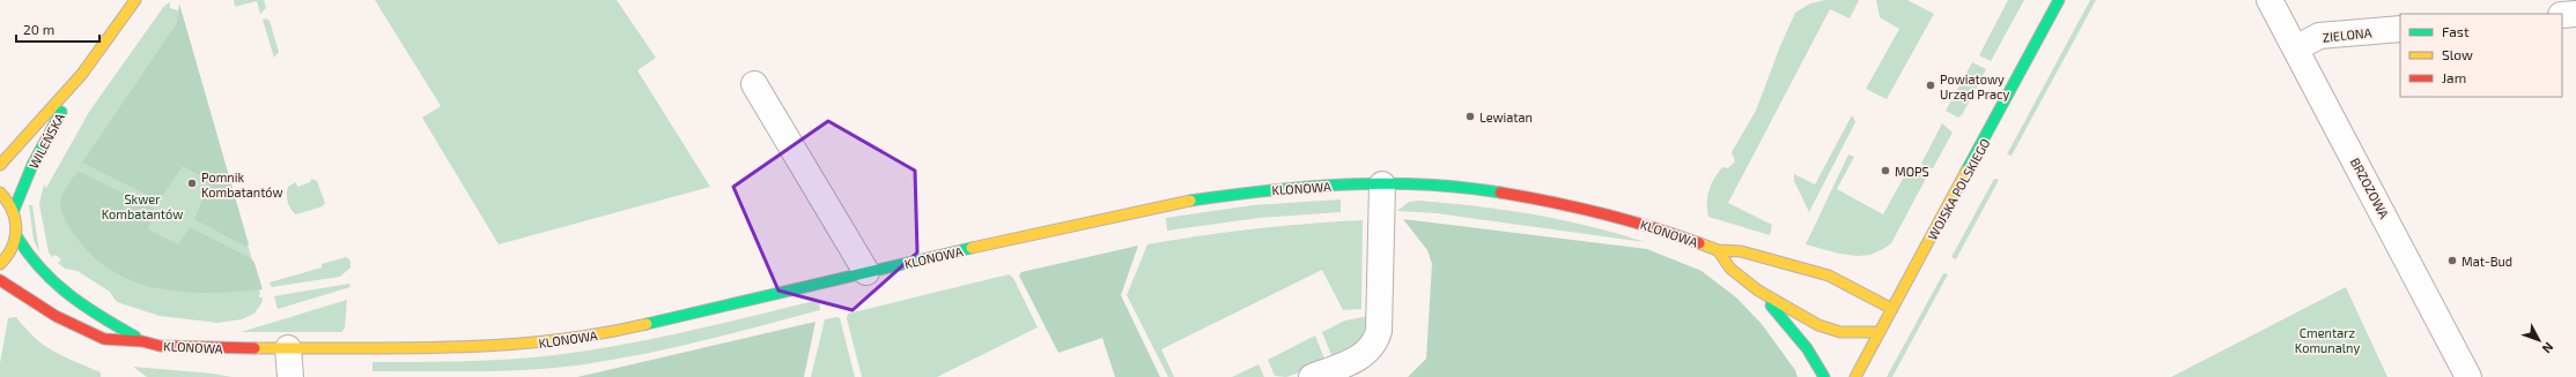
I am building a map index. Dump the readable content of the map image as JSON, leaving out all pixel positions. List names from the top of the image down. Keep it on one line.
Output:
{"streets":{"street":["ZIELONA","WILEŃSKA","KLONOWA","BRZOZOWA","WOJSKA POLSKIEGO"]},"crossings":[["ZIELONA","BRZOZOWA"],["KLONOWA","WOJSKA POLSKIEGO"]],"parks":["Skwer Kombatantów","Cmentarz Komunalny"],"places":["Powiatowy Urząd Pracy","Lewiatan","MOPS","Pomnik Kombatantów","Mat-Bud"],"legend":["Fast","Slow","Jam"],"scale_bar":"20 m","north":"bottom right"}
